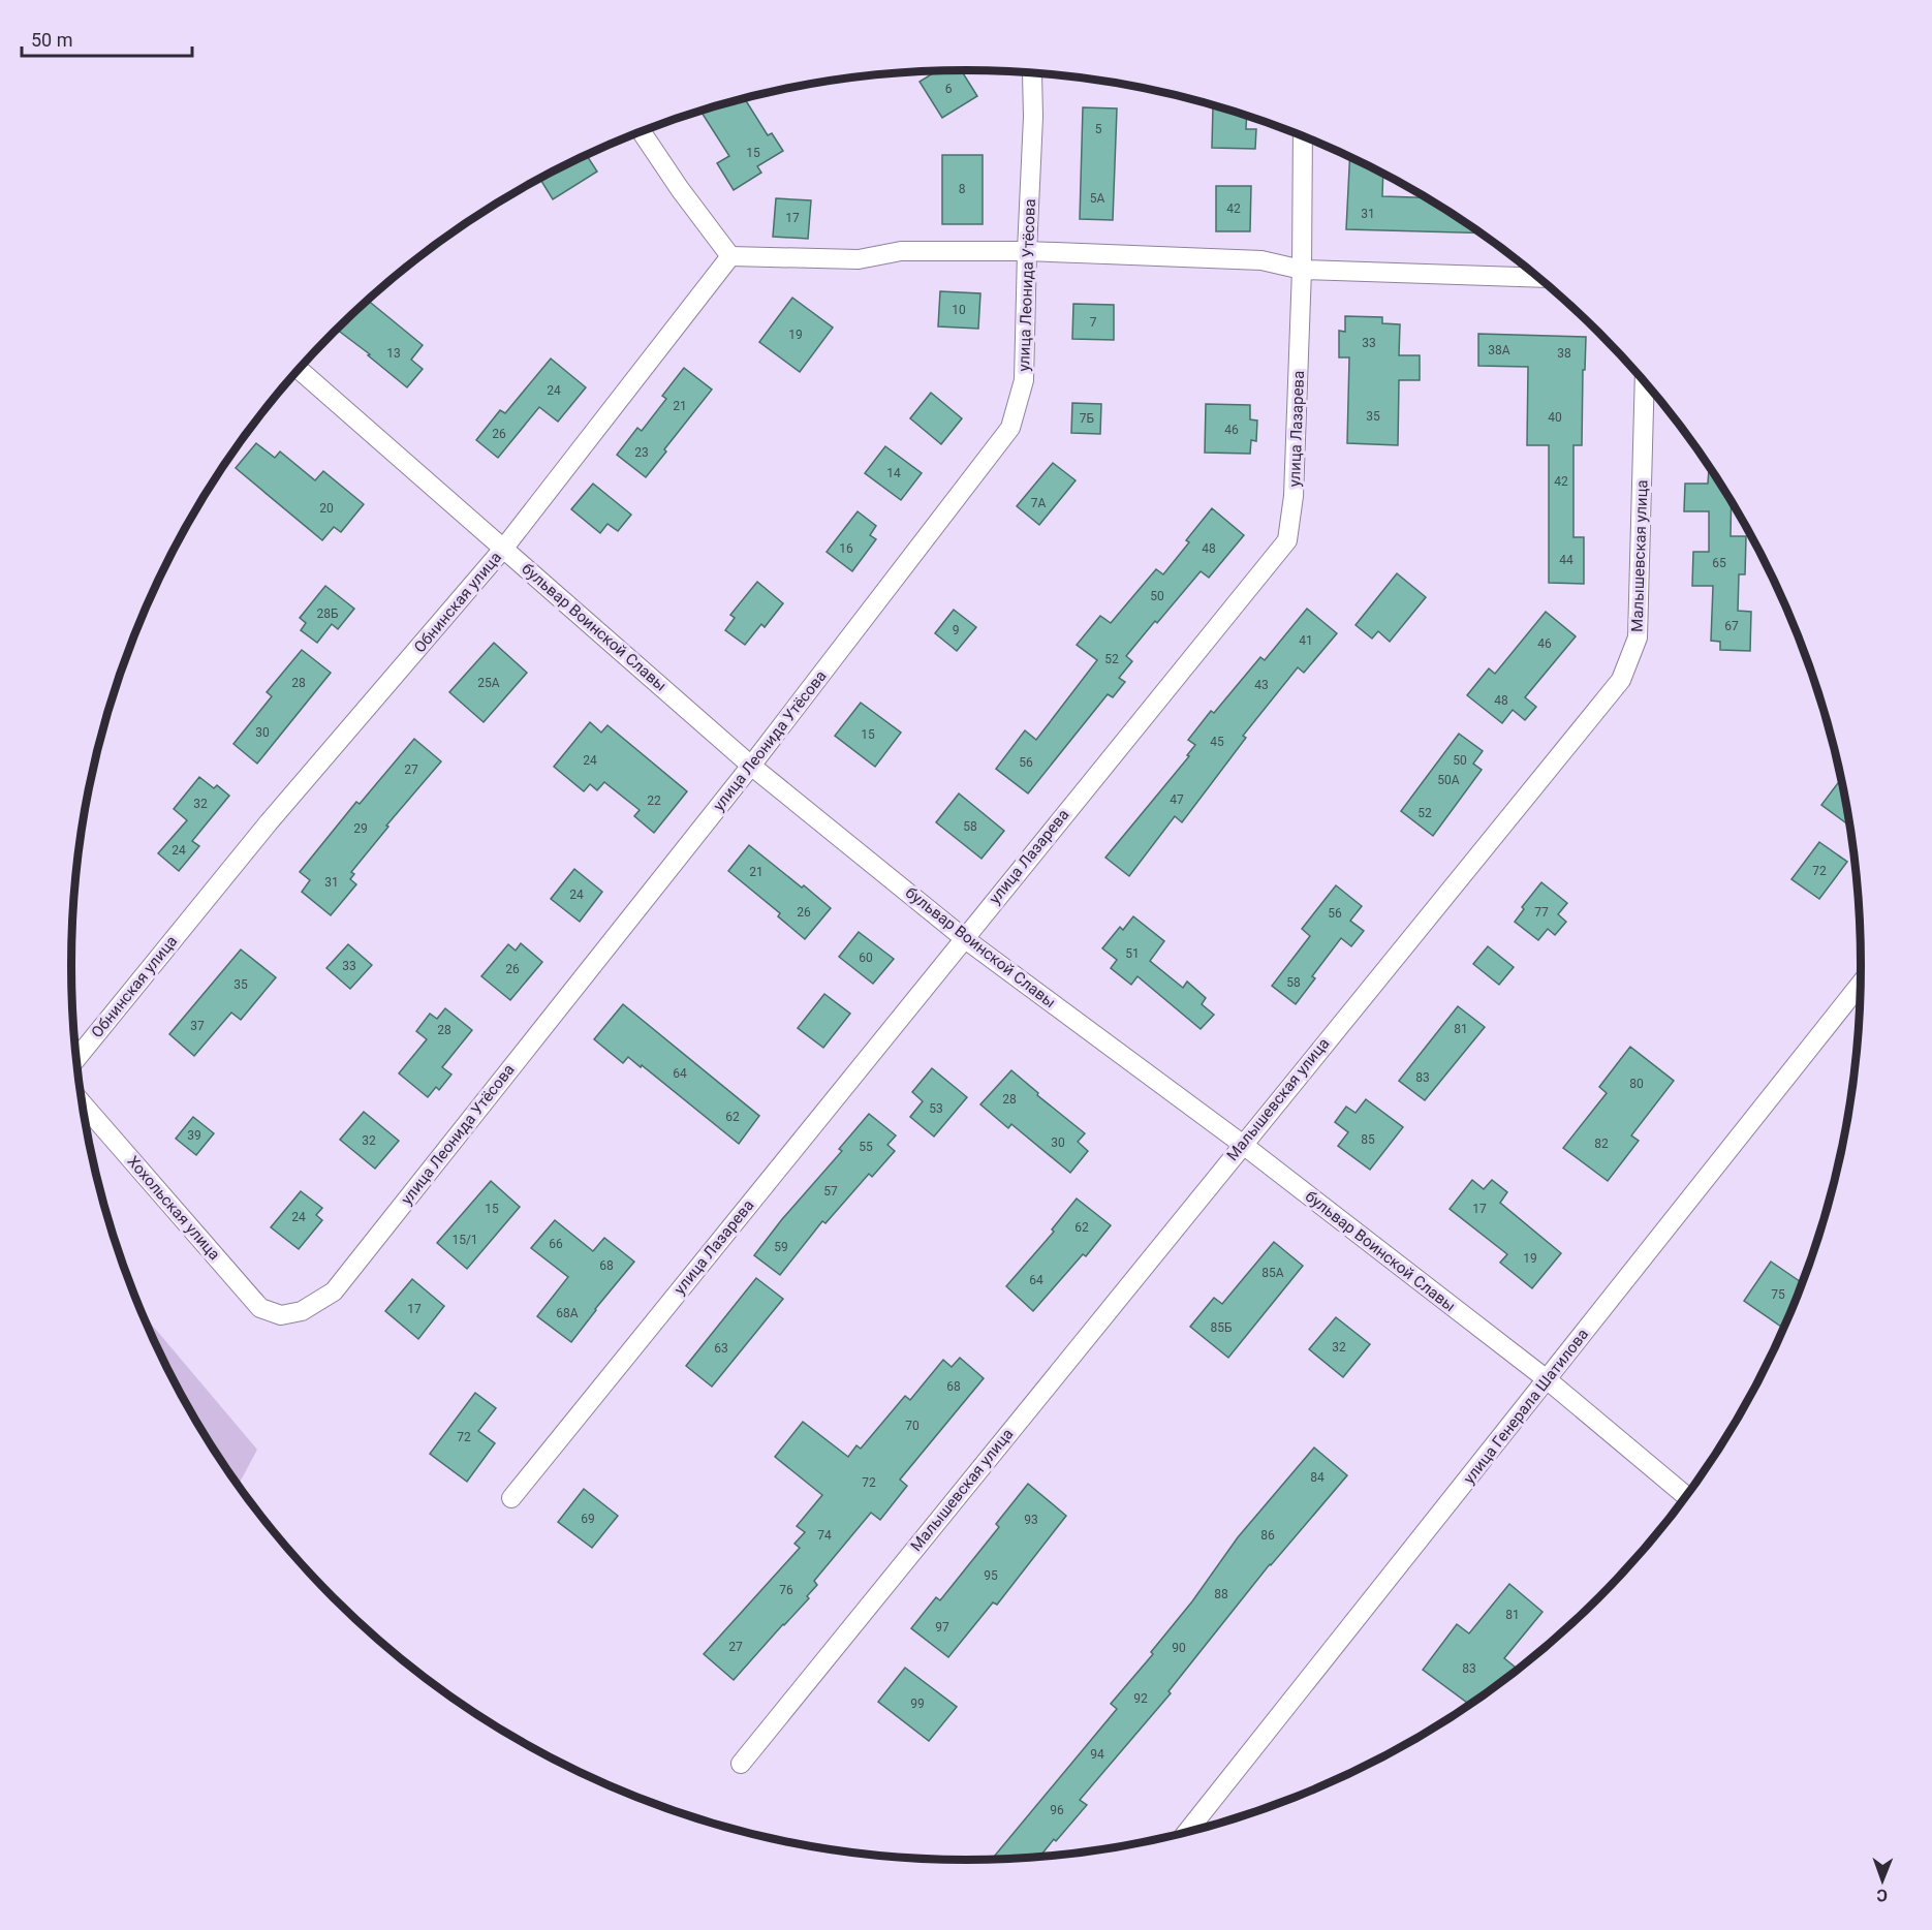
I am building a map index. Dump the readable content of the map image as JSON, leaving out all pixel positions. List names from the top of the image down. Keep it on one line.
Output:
{"streets":{"street":["улица Леонида Утёсова","улица Лазарева","Малышевская улица","Обнинская улица","бульвар Воинской Славы","Хохольская улица","улица Генерала Шатилова"]},"crossings":[["улица Леонида Утёсова","бульвар Воинской Славы"],["улица Леонида Утёсова","Хохольская улица"],["улица Лазарева","бульвар Воинской Славы"],["Малышевская улица","бульвар Воинской Славы"],["Обнинская улица","бульвар Воинской Славы"],["бульвар Воинской Славы","улица Генерала Шатилова"]],"house_numbers":["6","5","15","8","5А","42","31","17","10","7","19","33","38А","13","38","24","21","35","40","7Б","46","26","23","14","42","7А","20","16","48","44","65","50","28Б","67","9","41","46","52","28","25А","43","48","30","15","45","24","50","56","27","50А","47","22","32","52","58","29","24","72","21","31","24","26","77","56","51","60","33","26","58","35","37","81","28","64","83","80","28","53","62","39","85","32","30","82","55","57","15","17","24","62","15/1","66","59","19","68","85А","64","75","17","68А","85Б","32","63","68","70","72","84","72","69","93","74","86","95","76","88","81","97","27","90","83","92","99","94","96"],"scale_bar":"50 m","north":"bottom"}
